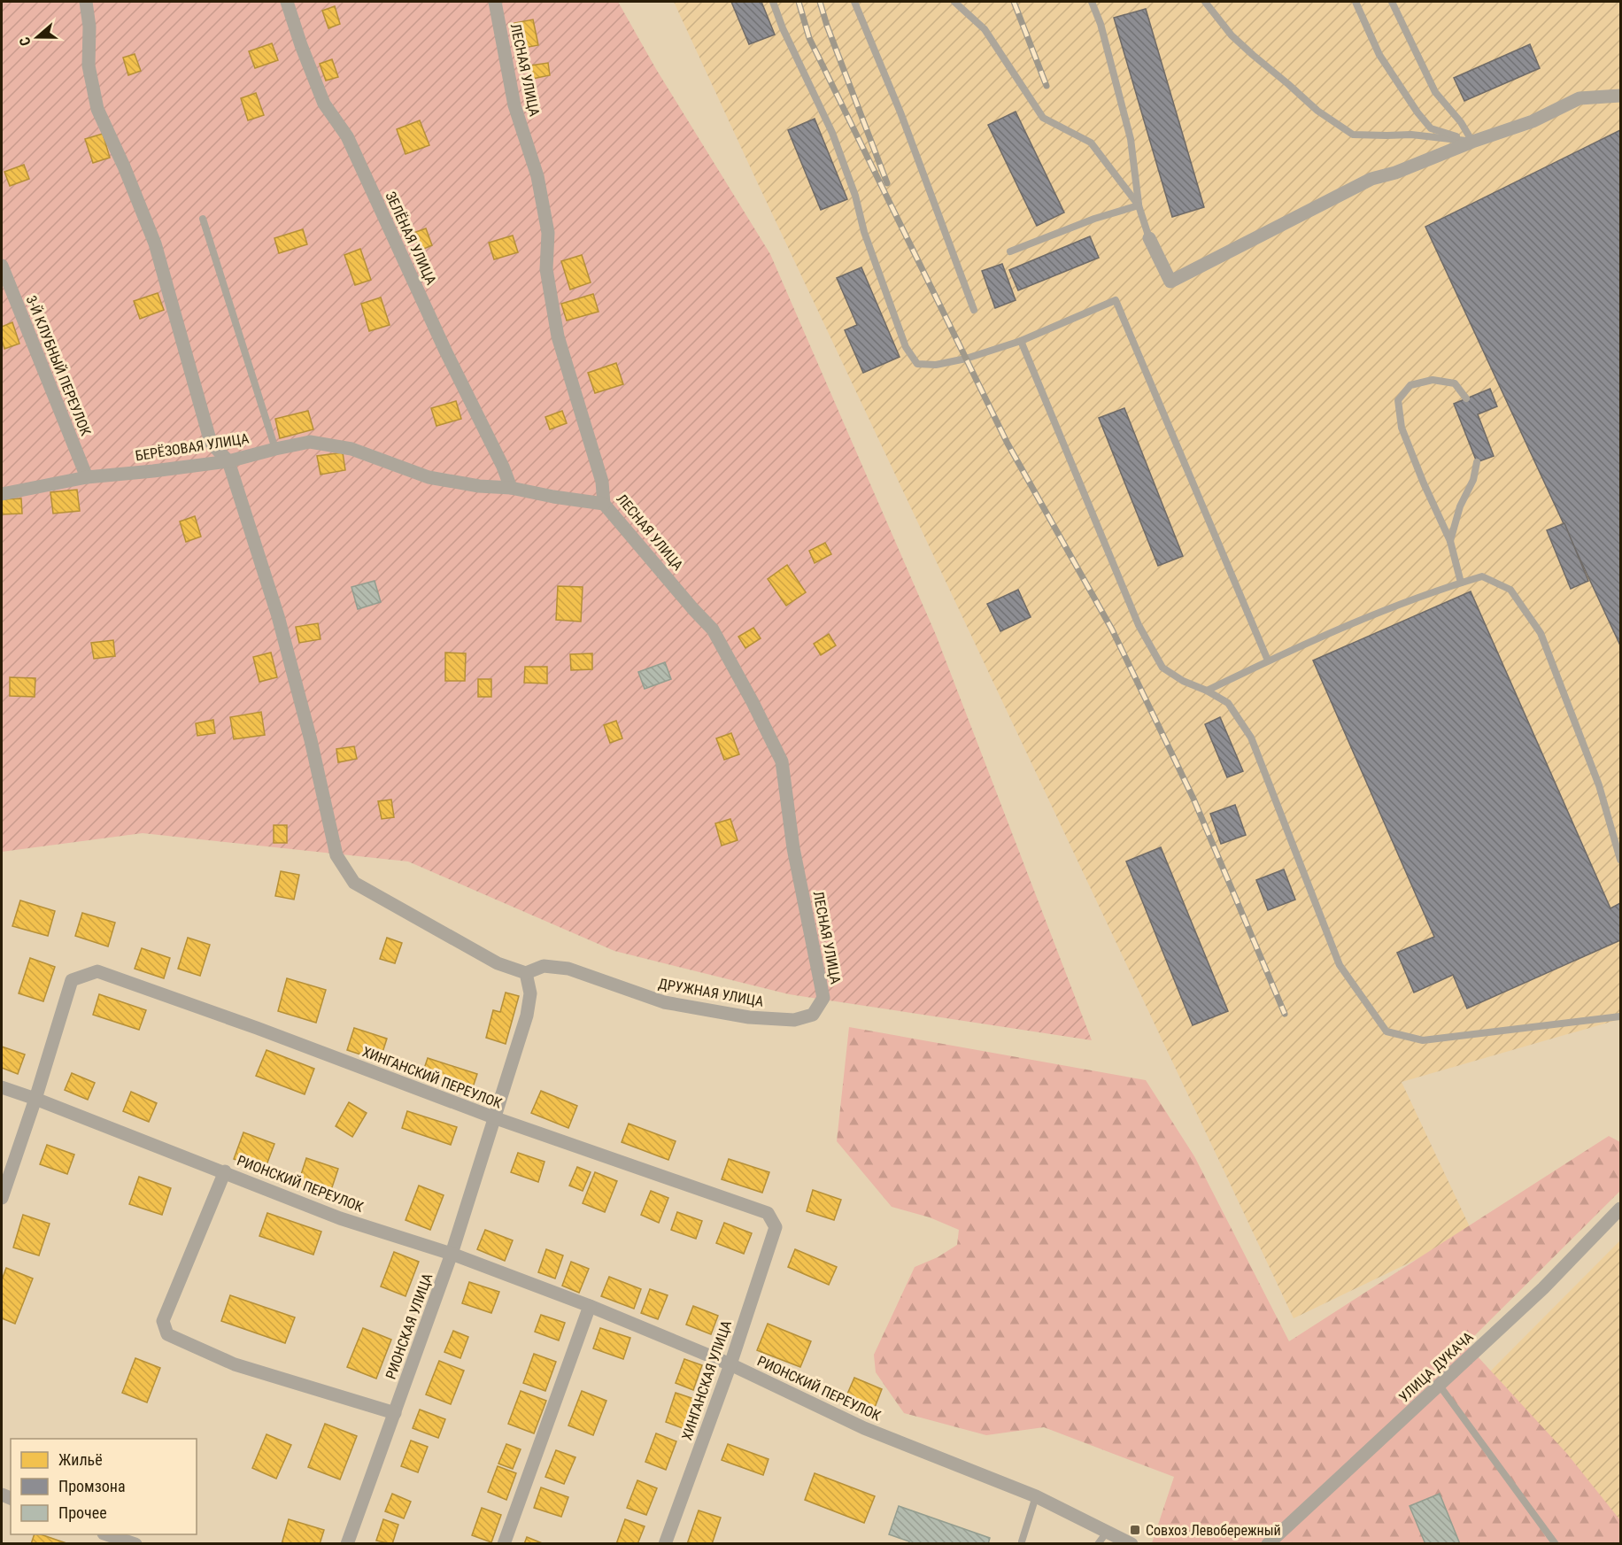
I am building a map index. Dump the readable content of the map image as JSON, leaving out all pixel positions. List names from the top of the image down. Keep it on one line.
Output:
{"streets":{"street":["ЛЕСНАЯ УЛИЦА","ЗЕЛЁНАЯ УЛИЦА","3-Й КЛУБНЫЙ ПЕРЕУЛОК","БЕРЁЗОВАЯ УЛИЦА","ДРУЖНАЯ УЛИЦА","ХИНГАНСКИЙ ПЕРЕУЛОК","РИОНСКИЙ ПЕРЕУЛОК","РИОНСКАЯ УЛИЦА","УЛИЦА ДУКАЧА","ХИНГАНСКАЯ УЛИЦА"]},"crossings":[["ЛЕСНАЯ УЛИЦА","БЕРЁЗОВАЯ УЛИЦА"],["ЛЕСНАЯ УЛИЦА","ДРУЖНАЯ УЛИЦА"],["ЗЕЛЁНАЯ УЛИЦА","БЕРЁЗОВАЯ УЛИЦА"],["3-Й КЛУБНЫЙ ПЕРЕУЛОК","БЕРЁЗОВАЯ УЛИЦА"],["ХИНГАНСКИЙ ПЕРЕУЛОК","РИОНСКИЙ ПЕРЕУЛОК"],["ХИНГАНСКИЙ ПЕРЕУЛОК","РИОНСКАЯ УЛИЦА"],["ХИНГАНСКИЙ ПЕРЕУЛОК","ХИНГАНСКАЯ УЛИЦА"],["РИОНСКИЙ ПЕРЕУЛОК","РИОНСКАЯ УЛИЦА"],["РИОНСКИЙ ПЕРЕУЛОК","ХИНГАНСКАЯ УЛИЦА"]],"places":{"transit":["Совхоз Левобережный"]},"legend":["Жильё","Промзона","Прочее"],"north":"left"}
